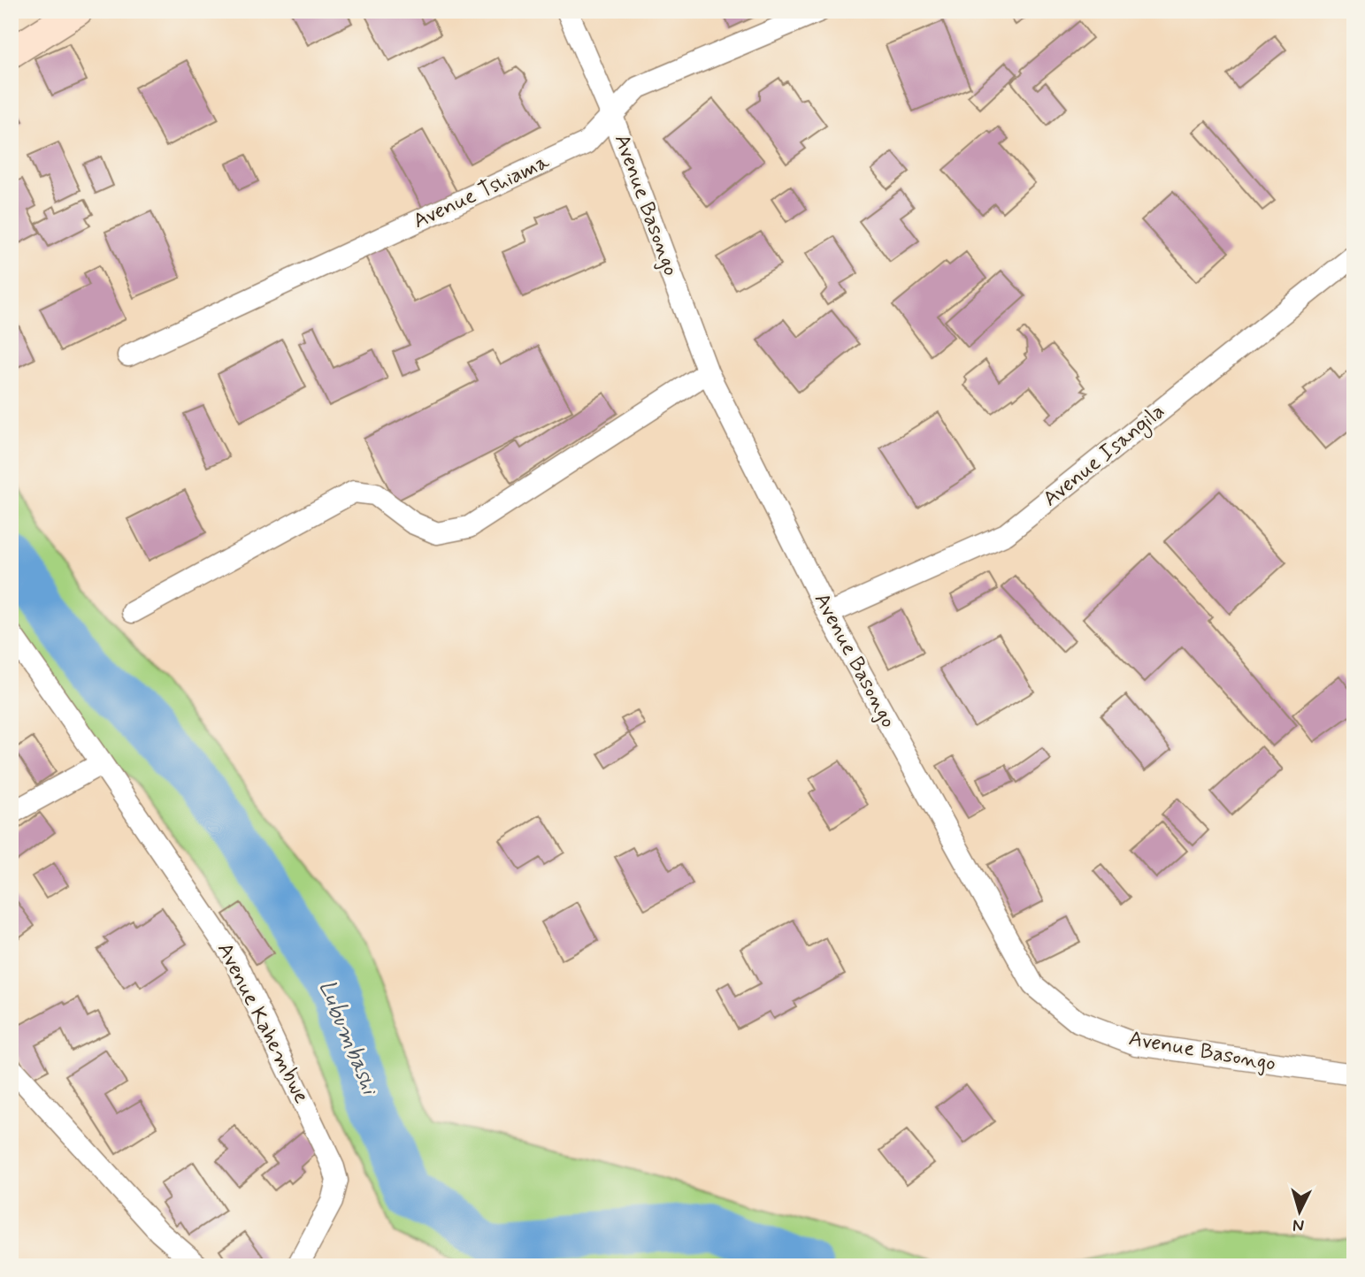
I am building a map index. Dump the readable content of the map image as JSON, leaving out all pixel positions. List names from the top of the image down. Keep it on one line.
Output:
{"streets":{"street":["Avenue Tshiama","Avenue Basongo","Avenue Isangila","Avenue Kahembwe"]},"crossings":[["Avenue Tshiama","Avenue Basongo"],["Avenue Basongo","Avenue Isangila"]],"water":["Lubumbashi"],"north":"bottom"}
